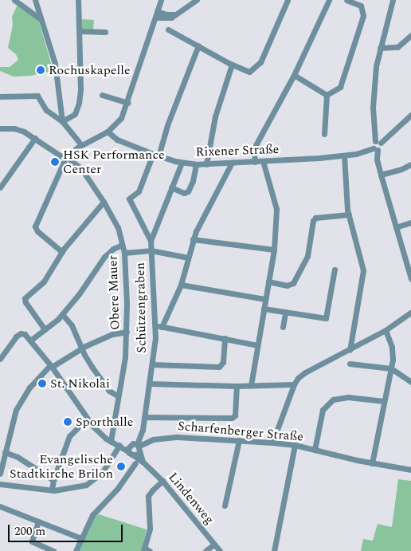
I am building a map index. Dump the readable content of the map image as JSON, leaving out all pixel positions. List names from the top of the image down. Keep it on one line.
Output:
{"streets":{"street":["Rixener Straße","Obere Mauer","Schützengraben","Scharfenberger Straße","Lindenweg"]},"crossings":[["Rixener Straße","Schützengraben"],["Obere Mauer","Lindenweg"],["Schützengraben","Scharfenberger Straße"],["Schützengraben","Lindenweg"],["Scharfenberger Straße","Lindenweg"]],"places":["Rochuskapelle","HSK Performance Center","St. Nikolai","Sporthalle","Evangelische Stadtkirche Brilon"],"scale_bar":"200 m"}
